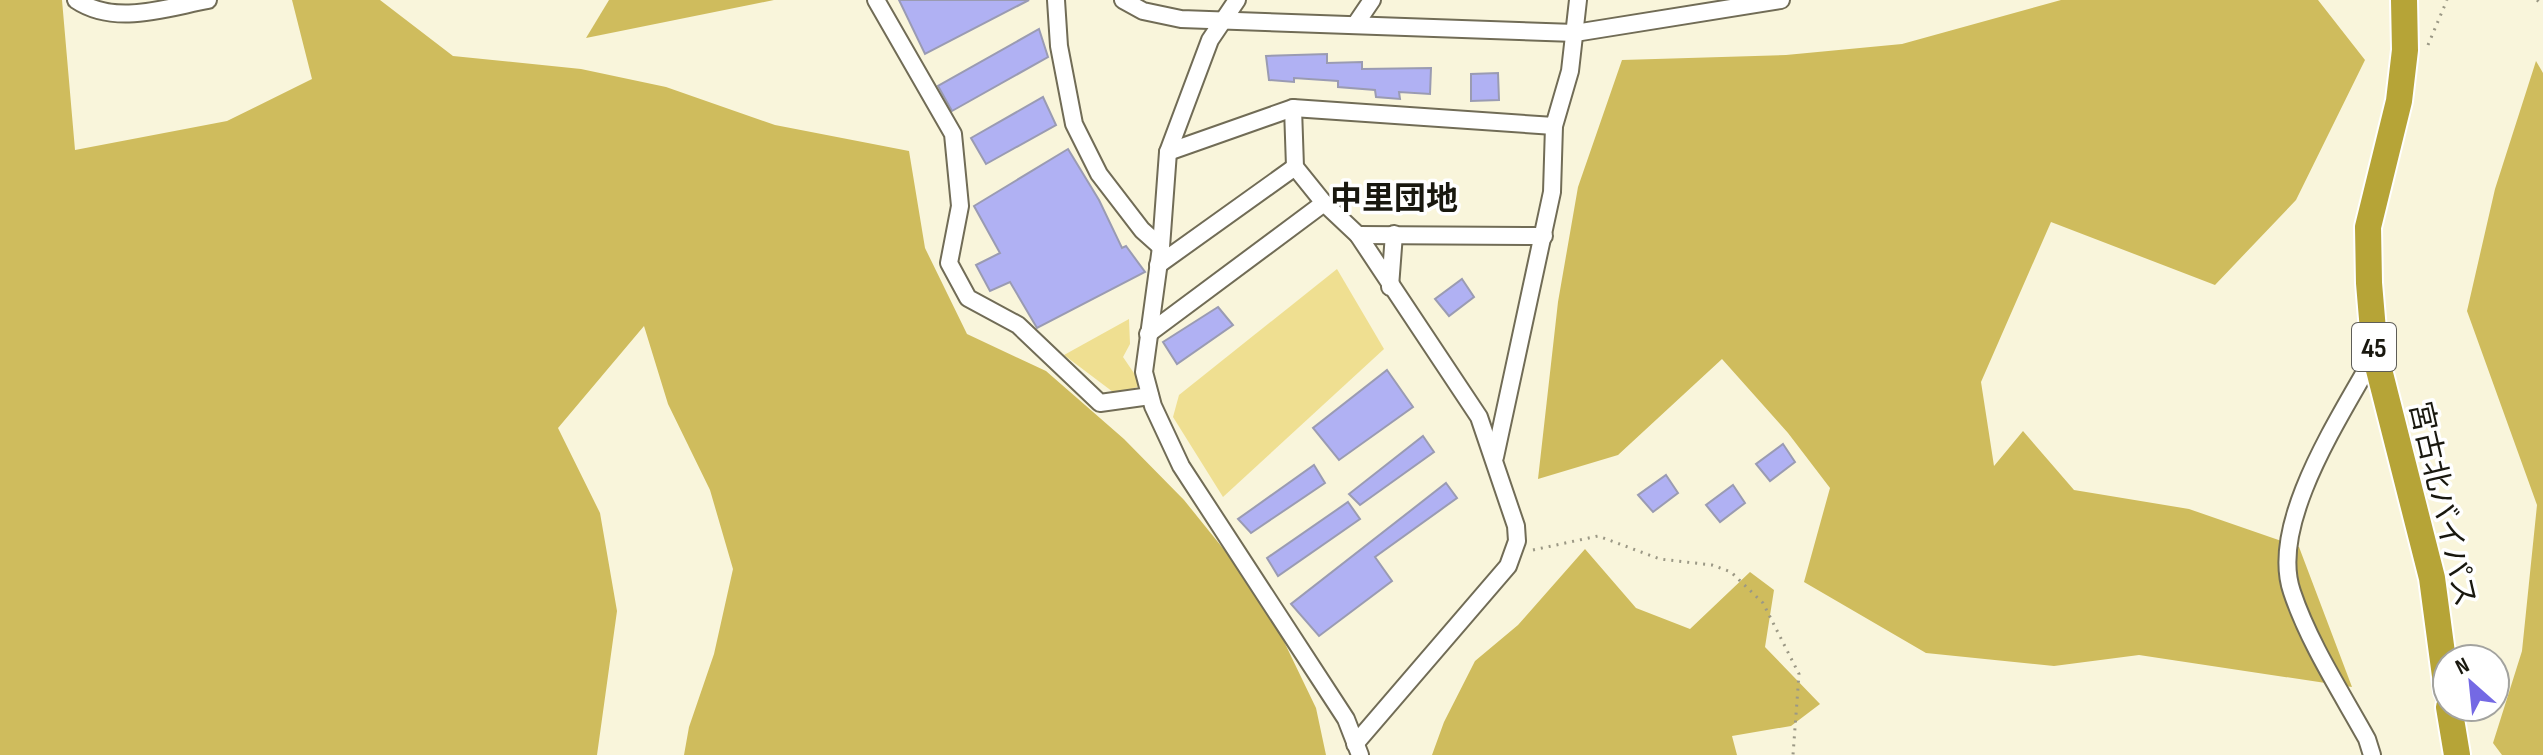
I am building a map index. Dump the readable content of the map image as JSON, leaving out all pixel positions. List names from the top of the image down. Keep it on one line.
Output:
{"streets":{"highway":["45","宮古北バイパス"]},"districts":["中里団地"],"north":"top left"}
